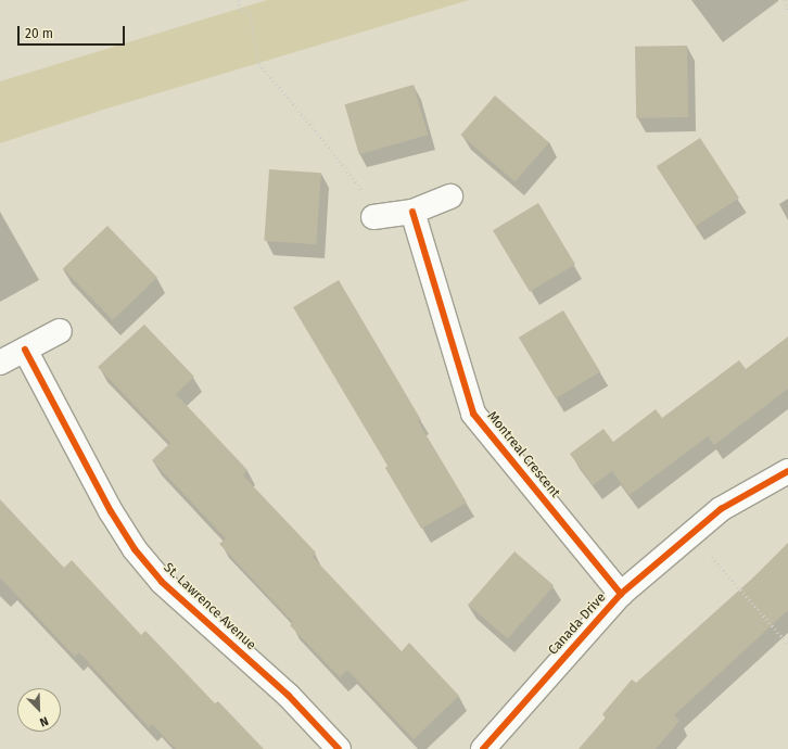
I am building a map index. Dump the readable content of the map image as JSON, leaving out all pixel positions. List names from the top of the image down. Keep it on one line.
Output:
{"streets":{"street":["Montreal Crescent","St. Lawrence Avenue","Canada Drive"]},"crossings":[["Montreal Crescent","Canada Drive"]],"scale_bar":"20 m","north":"bottom right"}
